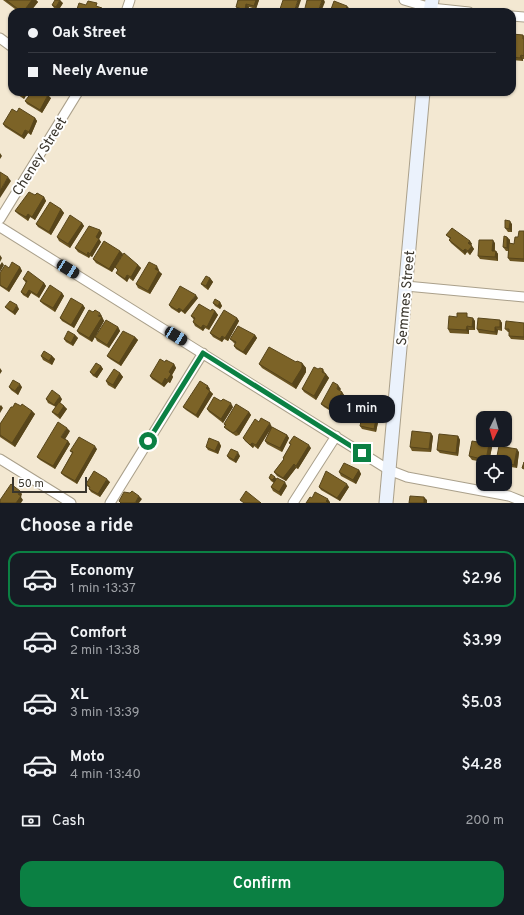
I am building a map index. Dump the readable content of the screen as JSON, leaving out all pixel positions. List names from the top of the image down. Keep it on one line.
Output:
{"streets":{"street":["Cheney Street","Semmes Street"]},"scale_bar":"50 m","north":"bottom","page":{"banner":["Oak Street","Neely Avenue"],"bubble":"1 min","scale":"50 m","heading":"Choose a ride","list":[{"name":"Economy","note":"1 min · 13:37","value":"$2.96"},{"name":"Comfort","note":"2 min · 13:38","value":"$3.99"},{"name":"XL","note":"3 min · 13:39","value":"$5.03"},{"name":"Moto","note":"4 min · 13:40","value":"$4.28"}],"pay":["Cash","200 m"],"buttons":"Confirm"}}
